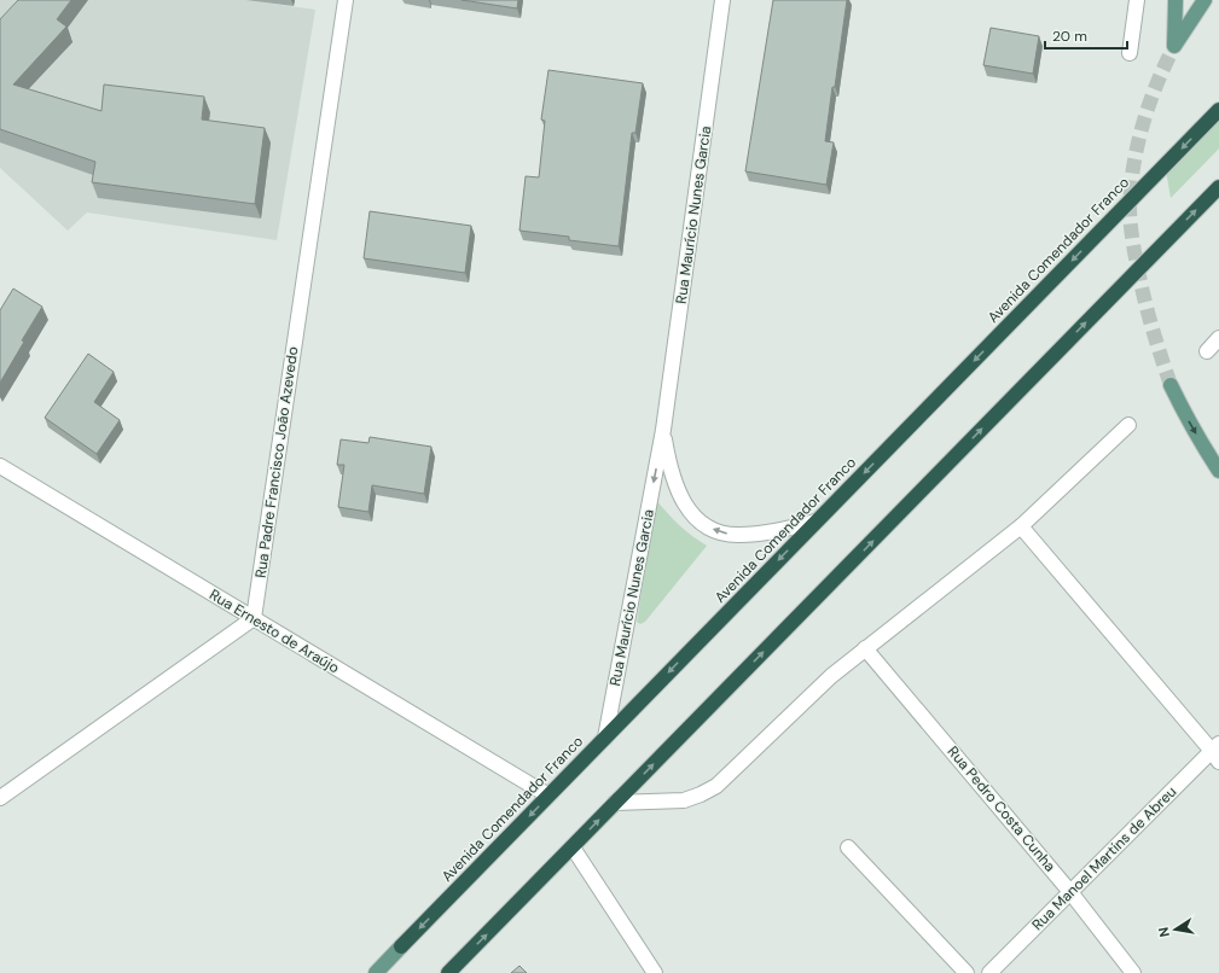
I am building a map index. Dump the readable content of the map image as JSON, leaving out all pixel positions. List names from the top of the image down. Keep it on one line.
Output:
{"streets":{"highway":["Avenida Comendador Franco"],"street":["Rua Maurício Nunes Garcia","Rua Padre Francisco João Azevedo","Rua Ernesto de Araújo","Rua Pedro Costa Cunha","Rua Manoel Martins de Abreu"]},"crossings":[["Rua Maurício Nunes Garcia","Avenida Comendador Franco"],["Avenida Comendador Franco","Rua Ernesto de Araújo"],["Rua Padre Francisco João Azevedo","Rua Ernesto de Araújo"],["Rua Pedro Costa Cunha","Rua Manoel Martins de Abreu"]],"scale_bar":"20 m","north":"left"}
